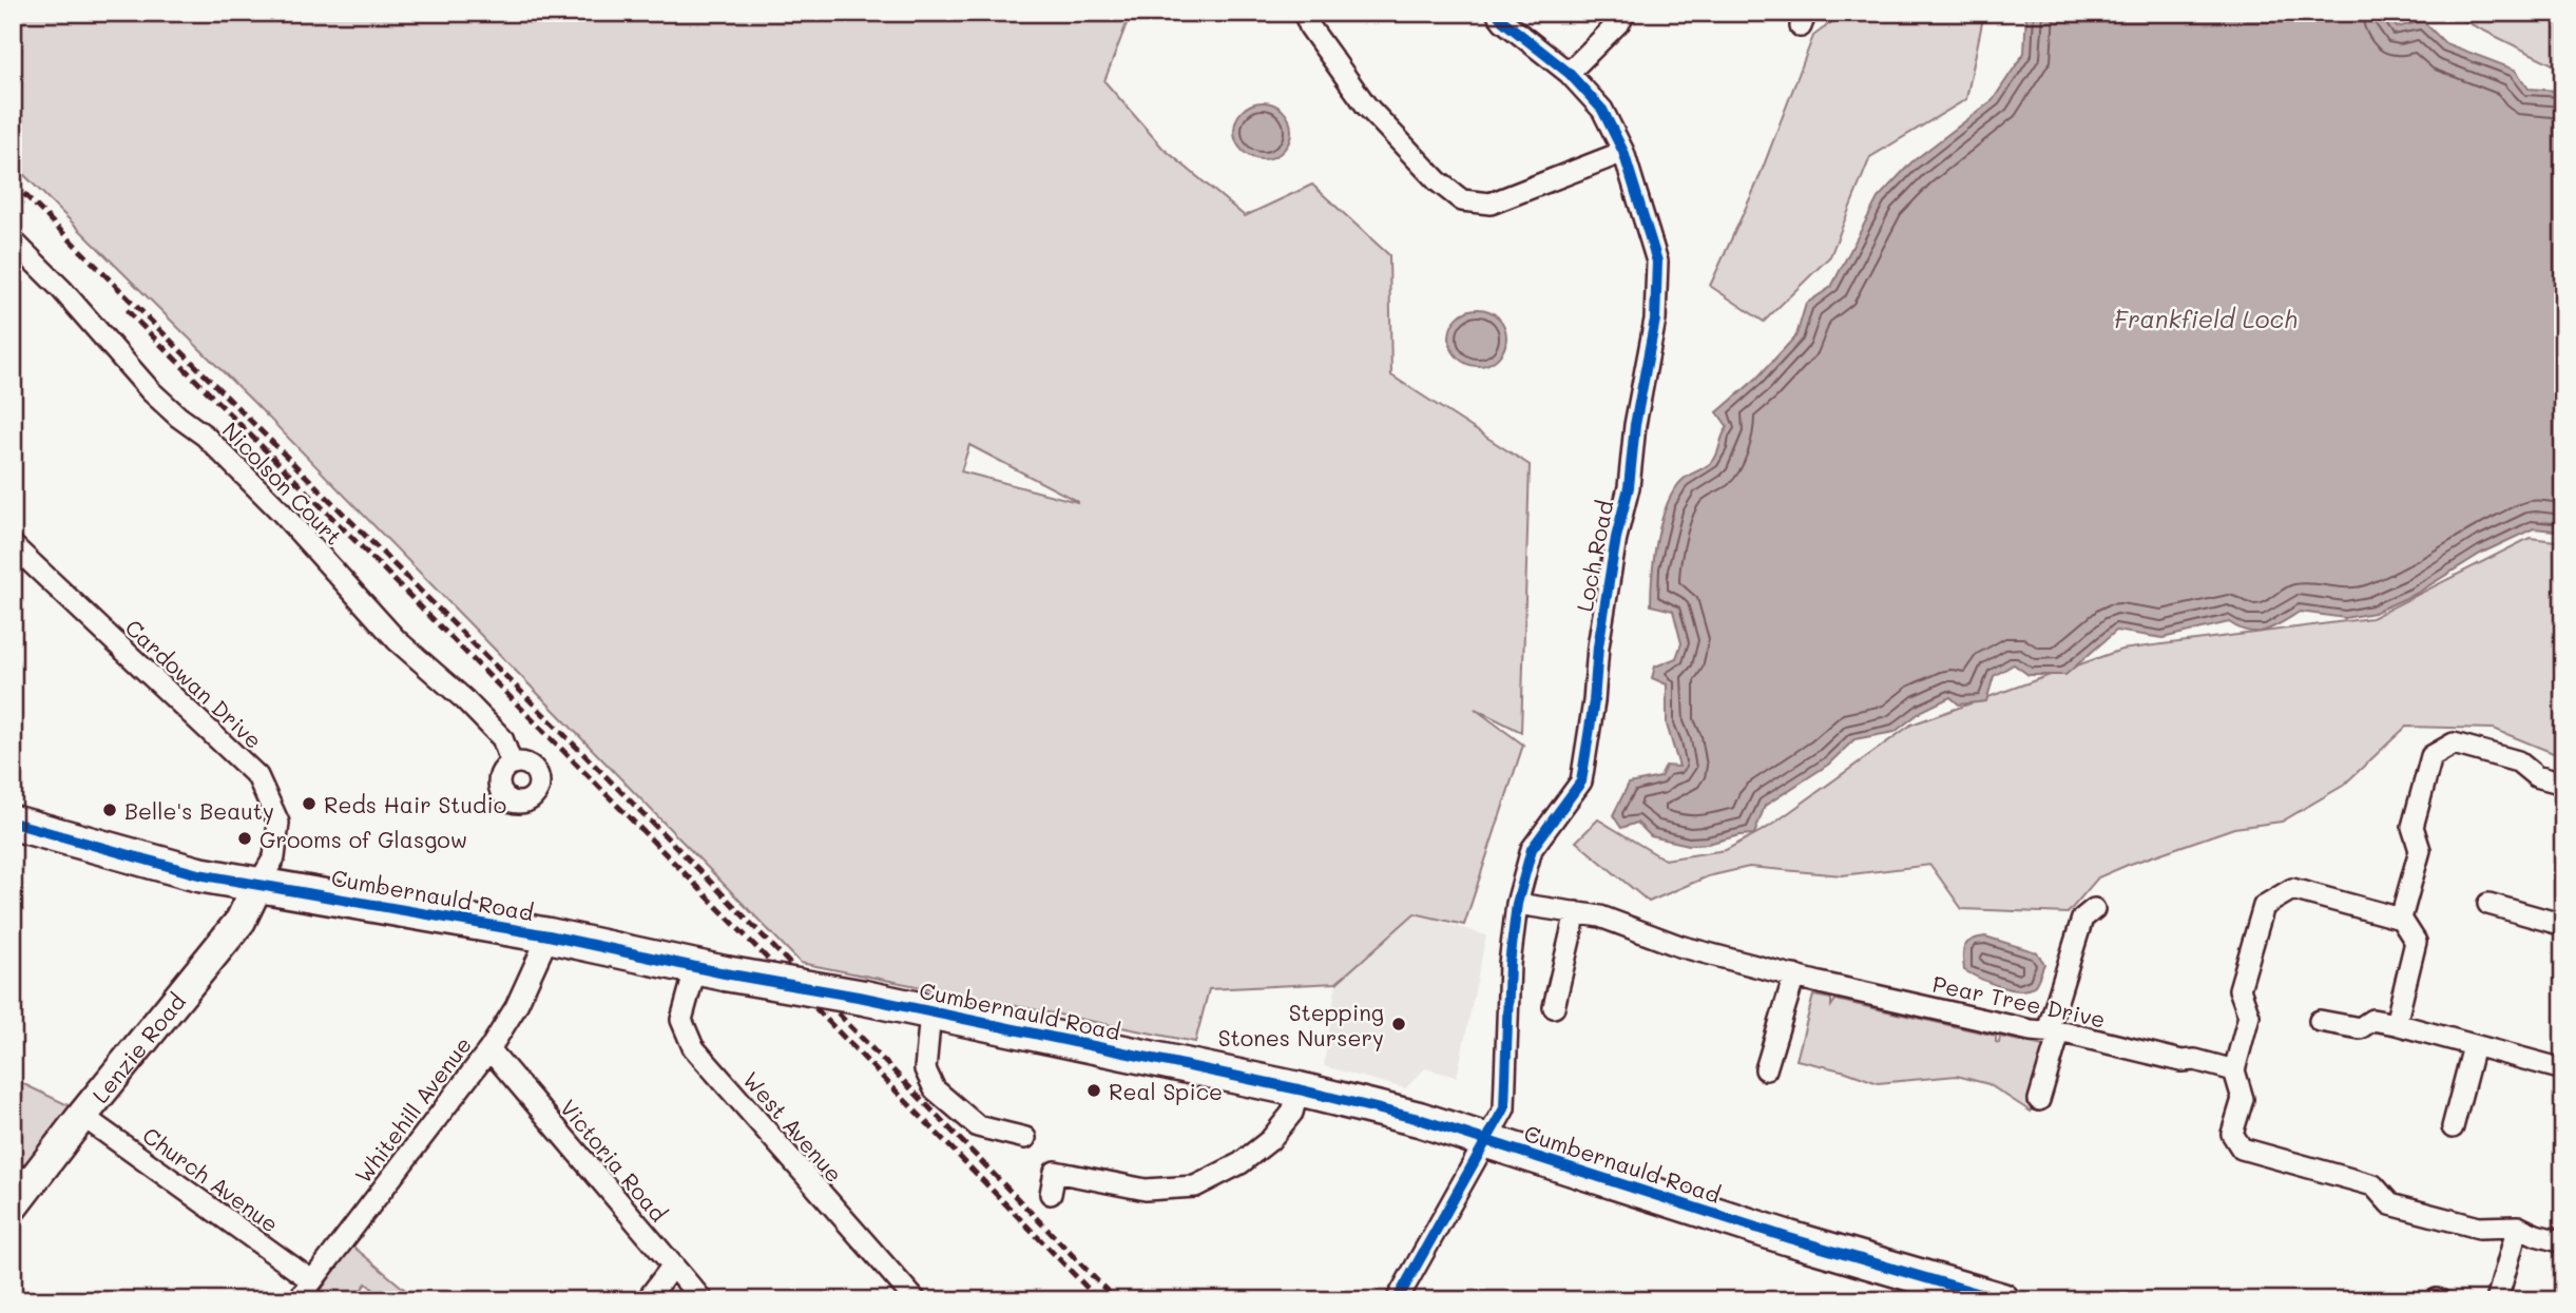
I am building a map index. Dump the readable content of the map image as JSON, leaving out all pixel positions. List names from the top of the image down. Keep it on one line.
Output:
{"streets":{"main road":["Cumbernauld Road"],"street":["Nicolson Court","Loch Road","Cardowan Drive","Pear Tree Drive","Lenzie Road","Whitehill Avenue","West Avenue","Victoria Road","Church Avenue"]},"crossings":[["Loch Road","Cumbernauld Road"],["Loch Road","Pear Tree Drive"],["Cardowan Drive","Cumbernauld Road"],["Cardowan Drive","Lenzie Road"],["Cumbernauld Road","Lenzie Road"],["Cumbernauld Road","Whitehill Avenue"],["Cumbernauld Road","West Avenue"],["Lenzie Road","Church Avenue"],["Whitehill Avenue","Victoria Road"],["Whitehill Avenue","Church Avenue"]],"water":["Frankfield Loch"],"places":["Reds Hair Studio","Belle's Beauty","Grooms of Glasgow","Stepping Stones Nursery","Real Spice"]}
